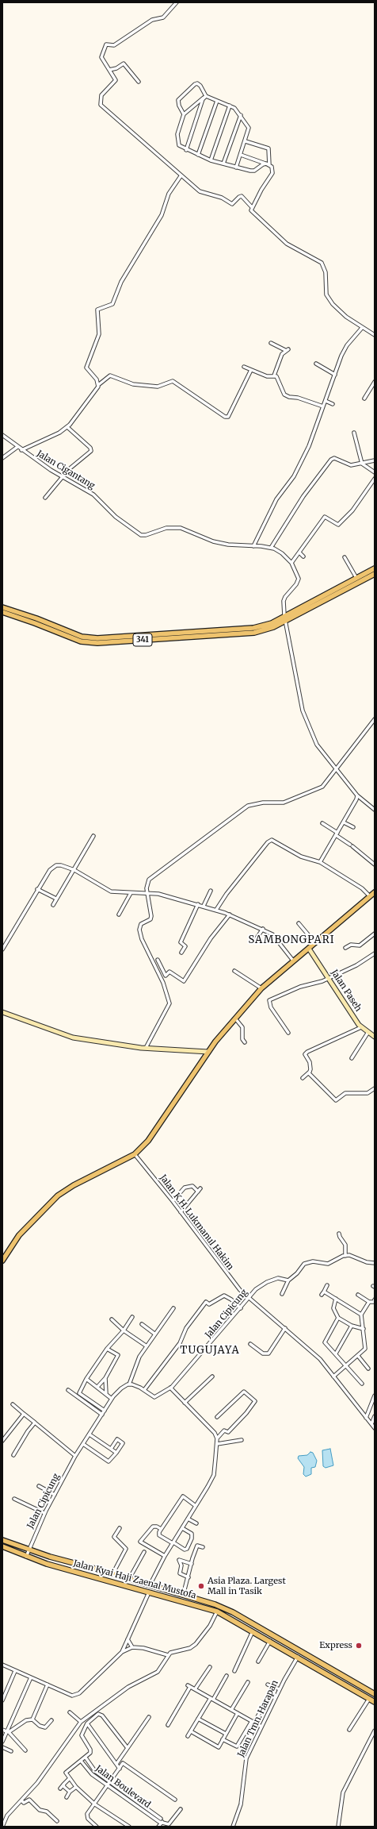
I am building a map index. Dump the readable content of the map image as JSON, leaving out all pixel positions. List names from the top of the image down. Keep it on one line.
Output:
{"streets":{"main road":["341","Jalan Kyai Haji Zaenal Mustofa"],"street":["Jalan Cigantang","Jalan Paseh","Jalan K.H. Lukmanul Hakim","Jalan Cipicung","Jalan Tmn. Harapan","Jalan Boulevard"]},"crossings":[["Jalan Cigantang","341"],["Jalan K.H. Lukmanul Hakim","Jalan Cipicung"],["Jalan Cipicung","Jalan Kyai Haji Zaenal Mustofa"],["Jalan Kyai Haji Zaenal Mustofa","Jalan Tmn. Harapan"]],"districts":["SAMBONGPARI","TUGUJAYA"],"places":["Asia Plaza. Largest Mall in Tasik","Express"]}
